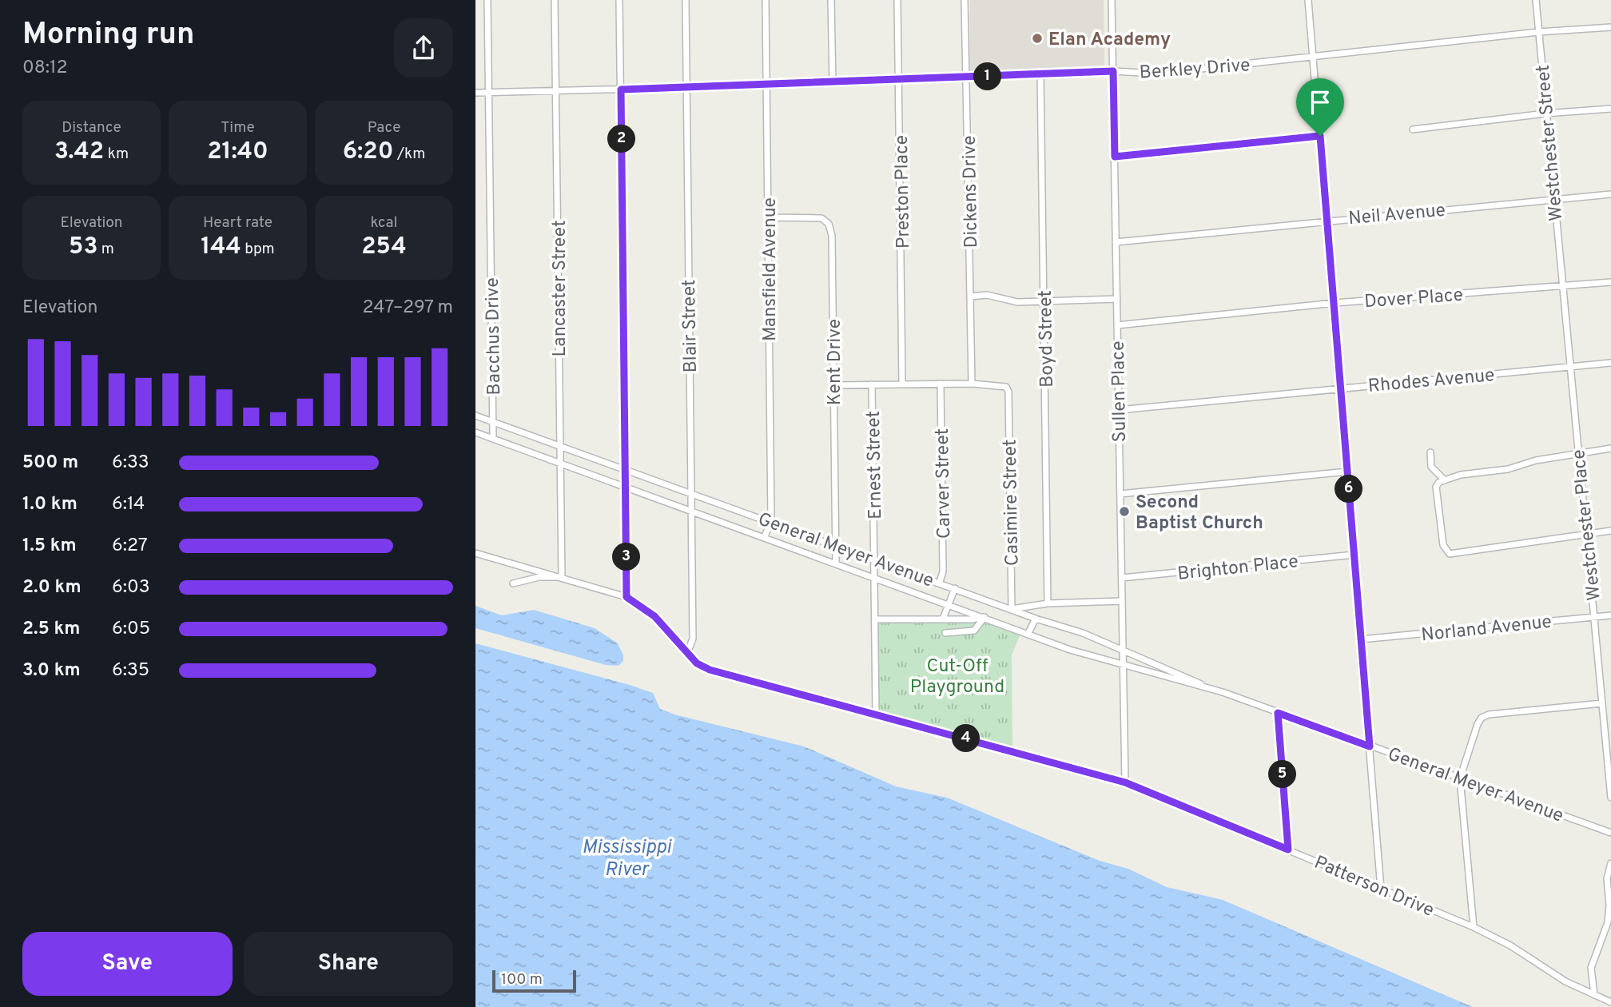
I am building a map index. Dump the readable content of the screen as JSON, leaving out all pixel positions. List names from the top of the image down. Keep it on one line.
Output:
{"streets":{"street":["Berkley Drive","Westchester Street","Preston Place","Dickens Drive","Neil Avenue","Mansfield Avenue","Lancaster Street","Dover Place","Blair Street","Bacchus Drive","Boyd Street","Kent Drive","Rhodes Avenue","Sullen Place","Ernest Street","Carver Street","Casimire Street","Westchester Place","General Meyer Avenue","Brighton Place","Norland Avenue","Patterson Drive"]},"crossings":[["Berkley Drive","Westchester Street"],["Berkley Drive","Preston Place"],["Berkley Drive","Dickens Drive"],["Berkley Drive","Mansfield Avenue"],["Berkley Drive","Lancaster Street"],["Berkley Drive","Blair Street"],["Berkley Drive","Bacchus Drive"],["Berkley Drive","Boyd Street"],["Berkley Drive","Sullen Place"],["Westchester Street","Neil Avenue"],["Westchester Street","Dover Place"],["Westchester Street","Westchester Place"],["Dickens Drive","Casimire Street"],["Neil Avenue","Sullen Place"],["Mansfield Avenue","Kent Drive"],["Mansfield Avenue","General Meyer Avenue"],["Lancaster Street","General Meyer Avenue"],["Lancaster Street","Patterson Drive"],["Dover Place","Sullen Place"],["Dover Place","Westchester Place"],["Blair Street","General Meyer Avenue"],["Blair Street","Patterson Drive"],["Bacchus Drive","General Meyer Avenue"],["Kent Drive","General Meyer Avenue"],["Rhodes Avenue","Sullen Place"],["Rhodes Avenue","Westchester Place"],["Sullen Place","General Meyer Avenue"],["Sullen Place","Brighton Place"],["Sullen Place","Patterson Drive"],["Ernest Street","General Meyer Avenue"],["Ernest Street","Patterson Drive"],["Carver Street","General Meyer Avenue"],["Casimire Street","General Meyer Avenue"],["Westchester Place","Norland Avenue"]],"water":["Mississippi River"],"parks":["Cut-Off Playground"],"places":["Elan Academy","Second Baptist Church"],"scale_bar":"100 m","page":{"heading":["Morning run","08:12"],"pins":["1","2","6","3","4","5"],"stats":[["Distance","3.42 km"],["Time","21:40"],["Pace","6:20 /km"],["Elevation","53 m"],["Heart rate","144 bpm"],["kcal","254"]],"chart":["Elevation","247–297 m"],"list":[{"name":"500 m","note":"6:33"},{"name":"1.0 km","note":"6:14"},{"name":"1.5 km","note":"6:27"},{"name":"2.0 km","note":"6:03"},{"name":"2.5 km","note":"6:05"},{"name":"3.0 km","note":"6:35"}],"buttons":["Save","Share"],"scale":"100 m"}}
